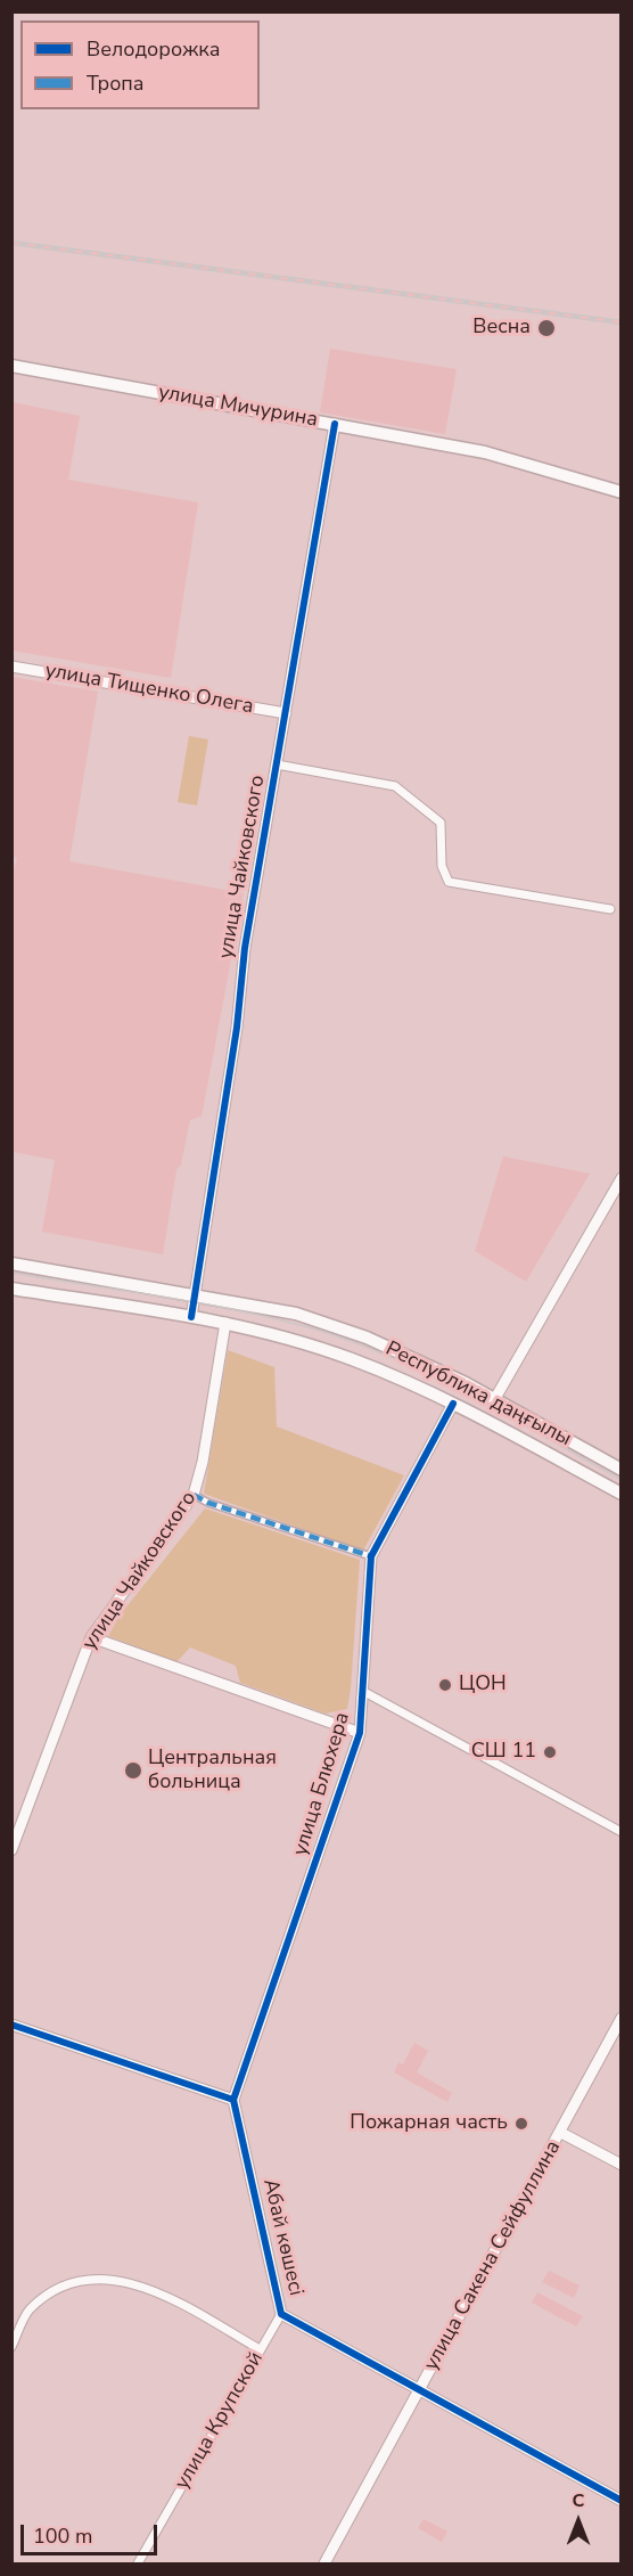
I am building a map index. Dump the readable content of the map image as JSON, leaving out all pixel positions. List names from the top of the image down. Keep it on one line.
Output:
{"streets":{"main road":["улица Мичурина","Республика даңғылы"],"street":["улица Тищенко Олега","улица Чайковского","улица Блюхера","Абай көшесі","улица Сакена Сейфуллина","улица Крупской"]},"crossings":[["улица Мичурина","улица Чайковского"],["улица Тищенко Олега","улица Чайковского"],["улица Чайковского","Республика даңғылы"],["Республика даңғылы","улица Блюхера"],["улица Блюхера","Абай көшесі"],["Абай көшесі","улица Сакена Сейфуллина"],["Абай көшесі","улица Крупской"]],"places":["Весна","ЦОН","СШ 11","Центральная больница","Пожарная часть"],"legend":["Велодорожка","Тропа"],"scale_bar":"100 m","north":"top"}
